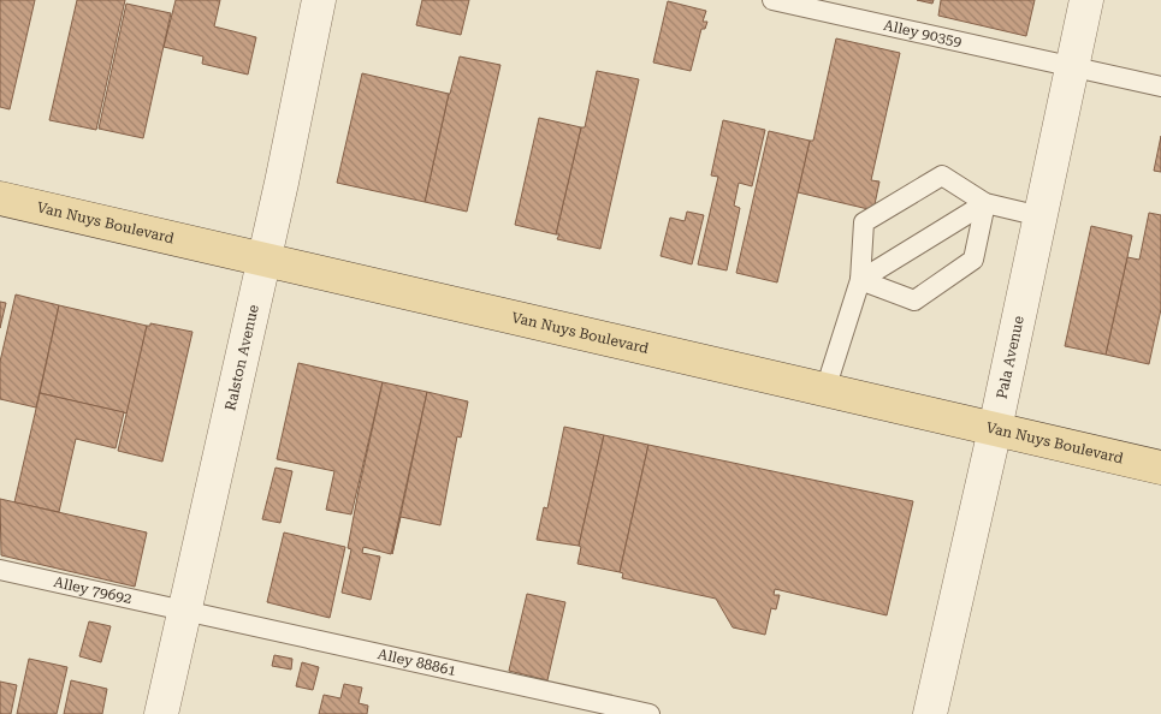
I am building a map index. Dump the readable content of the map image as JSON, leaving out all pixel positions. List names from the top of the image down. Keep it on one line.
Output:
{"streets":{"main road":["Van Nuys Boulevard"],"street":["Ralston Avenue","Pala Avenue"],"lane":["Alley 90359","Alley 79692","Alley 88861"]},"crossings":[["Alley 90359","Pala Avenue"],["Van Nuys Boulevard","Ralston Avenue"],["Van Nuys Boulevard","Pala Avenue"],["Ralston Avenue","Alley 79692"],["Ralston Avenue","Alley 88861"],["Alley 79692","Alley 88861"]]}
